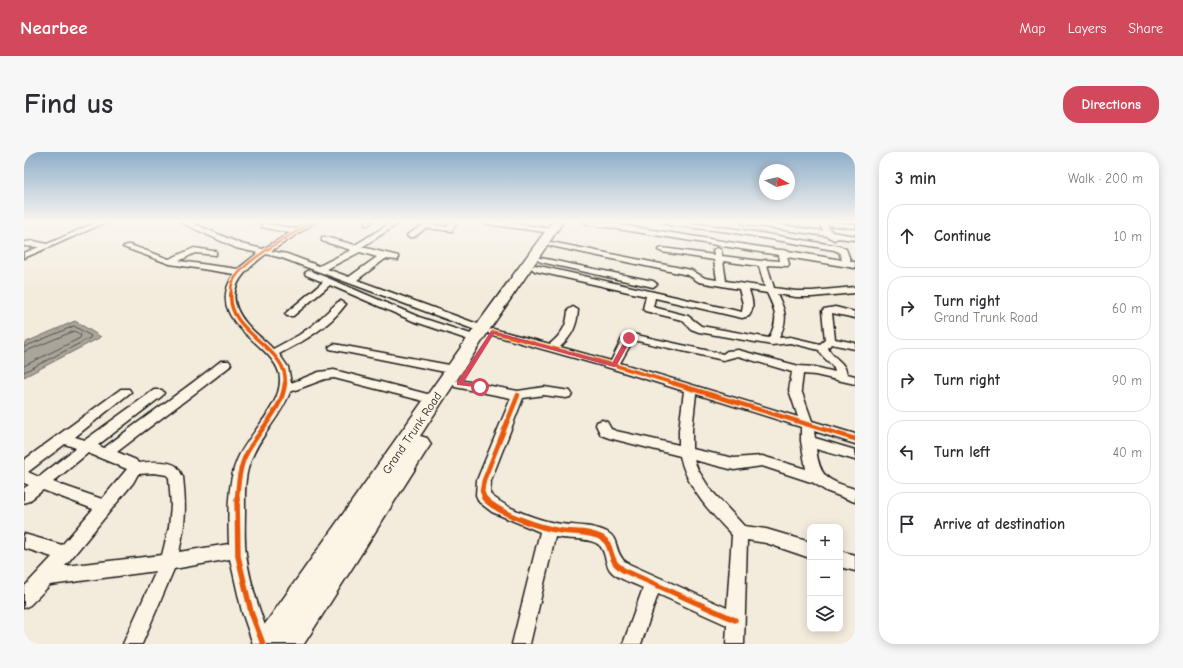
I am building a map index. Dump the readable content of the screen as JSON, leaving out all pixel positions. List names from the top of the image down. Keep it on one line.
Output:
{"streets":{"main road":["Grand Trunk Road"]},"north":"right","page":{"header":"Nearbee","nav":["Map","Layers","Share"],"buttons":"Directions","title":"Find us","heading":["3 min","Walk · 200 m"],"list":[["Continue","10 m"],["Turn right","Grand Trunk Road","60 m"],["Turn right","90 m"],["Turn left","40 m"],"Arrive at destination"],"map_buttons":["+","−"]}}
